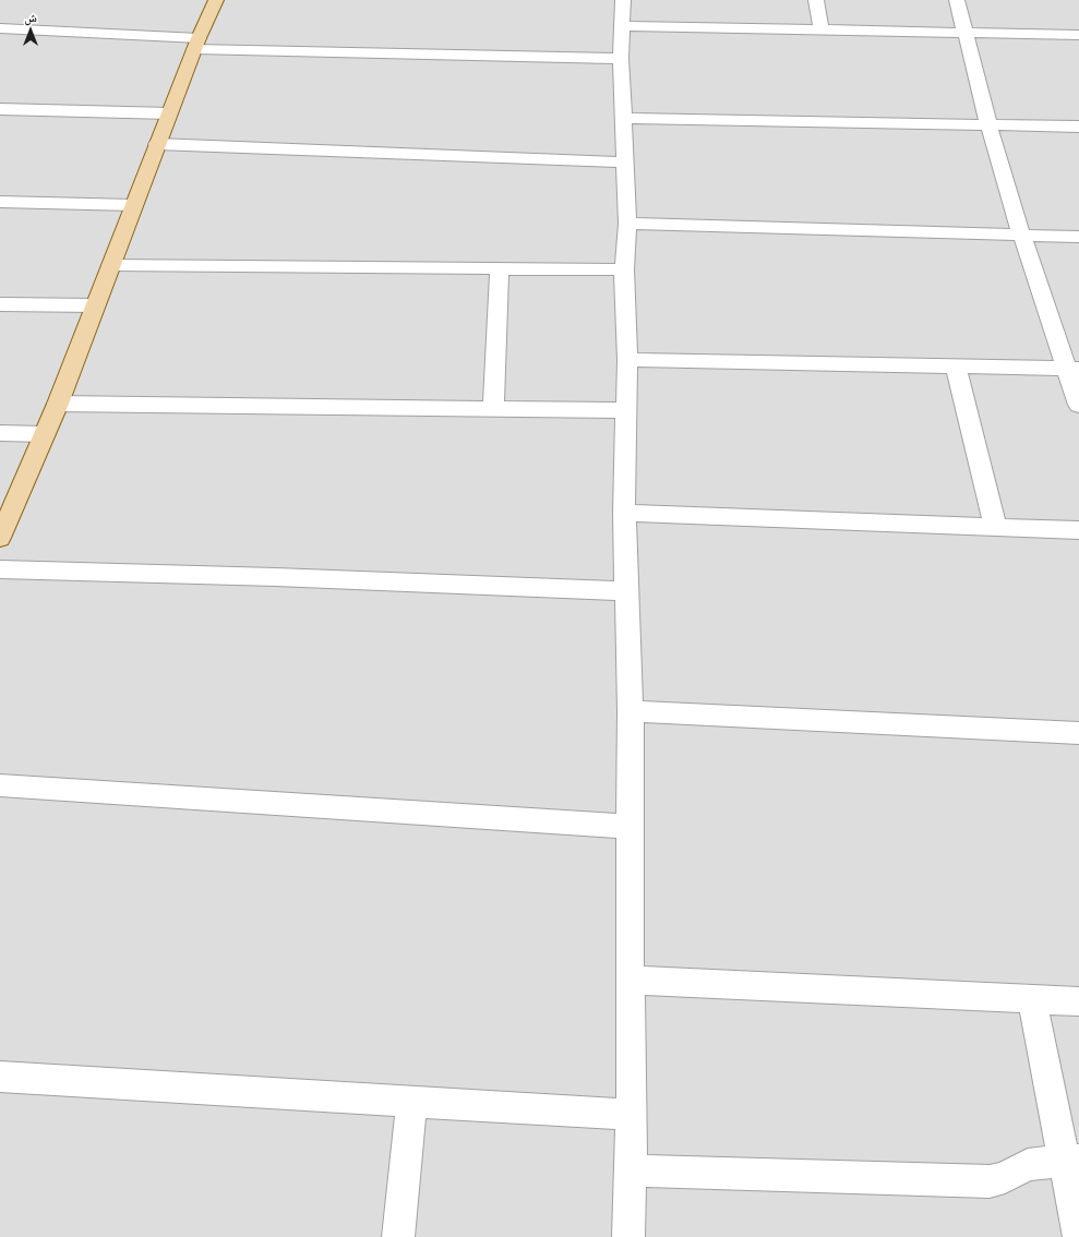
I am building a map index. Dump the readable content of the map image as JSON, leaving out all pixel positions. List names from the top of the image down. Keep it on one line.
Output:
{"north":"top"}
